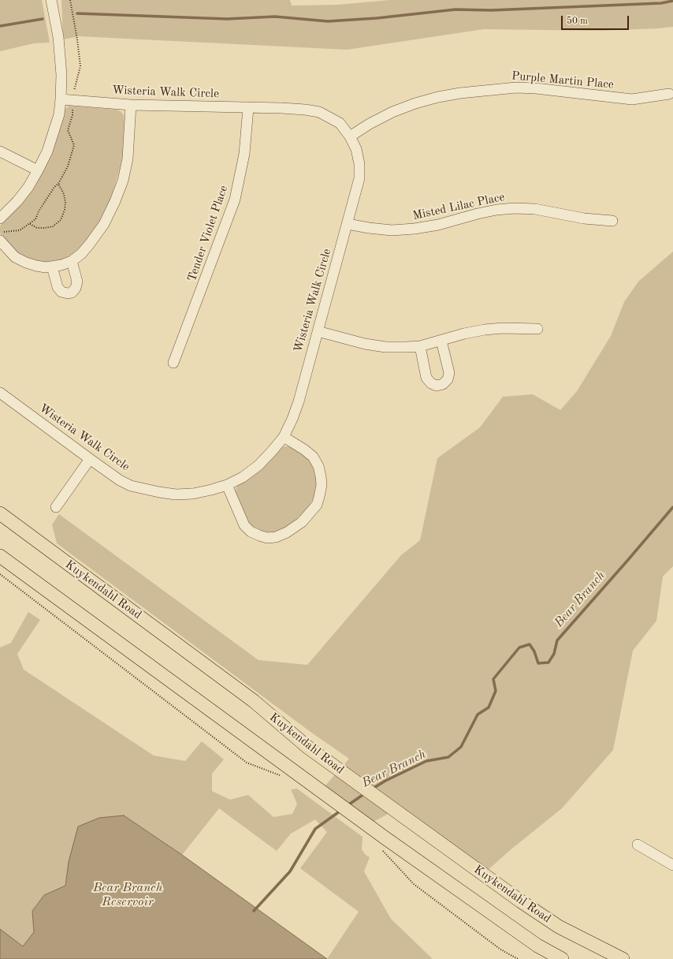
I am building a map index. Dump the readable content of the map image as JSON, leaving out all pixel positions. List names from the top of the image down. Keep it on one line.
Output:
{"streets":{"main road":["Kuykendahl Road"],"street":["Purple Martin Place","Wisteria Walk Circle","Misted Lilac Place","Tender Violet Place"]},"crossings":[["Purple Martin Place","Wisteria Walk Circle"],["Wisteria Walk Circle","Misted Lilac Place"],["Wisteria Walk Circle","Tender Violet Place"]],"water":["Bear Branch","Bear Branch Reservoir"],"scale_bar":"50 m"}
